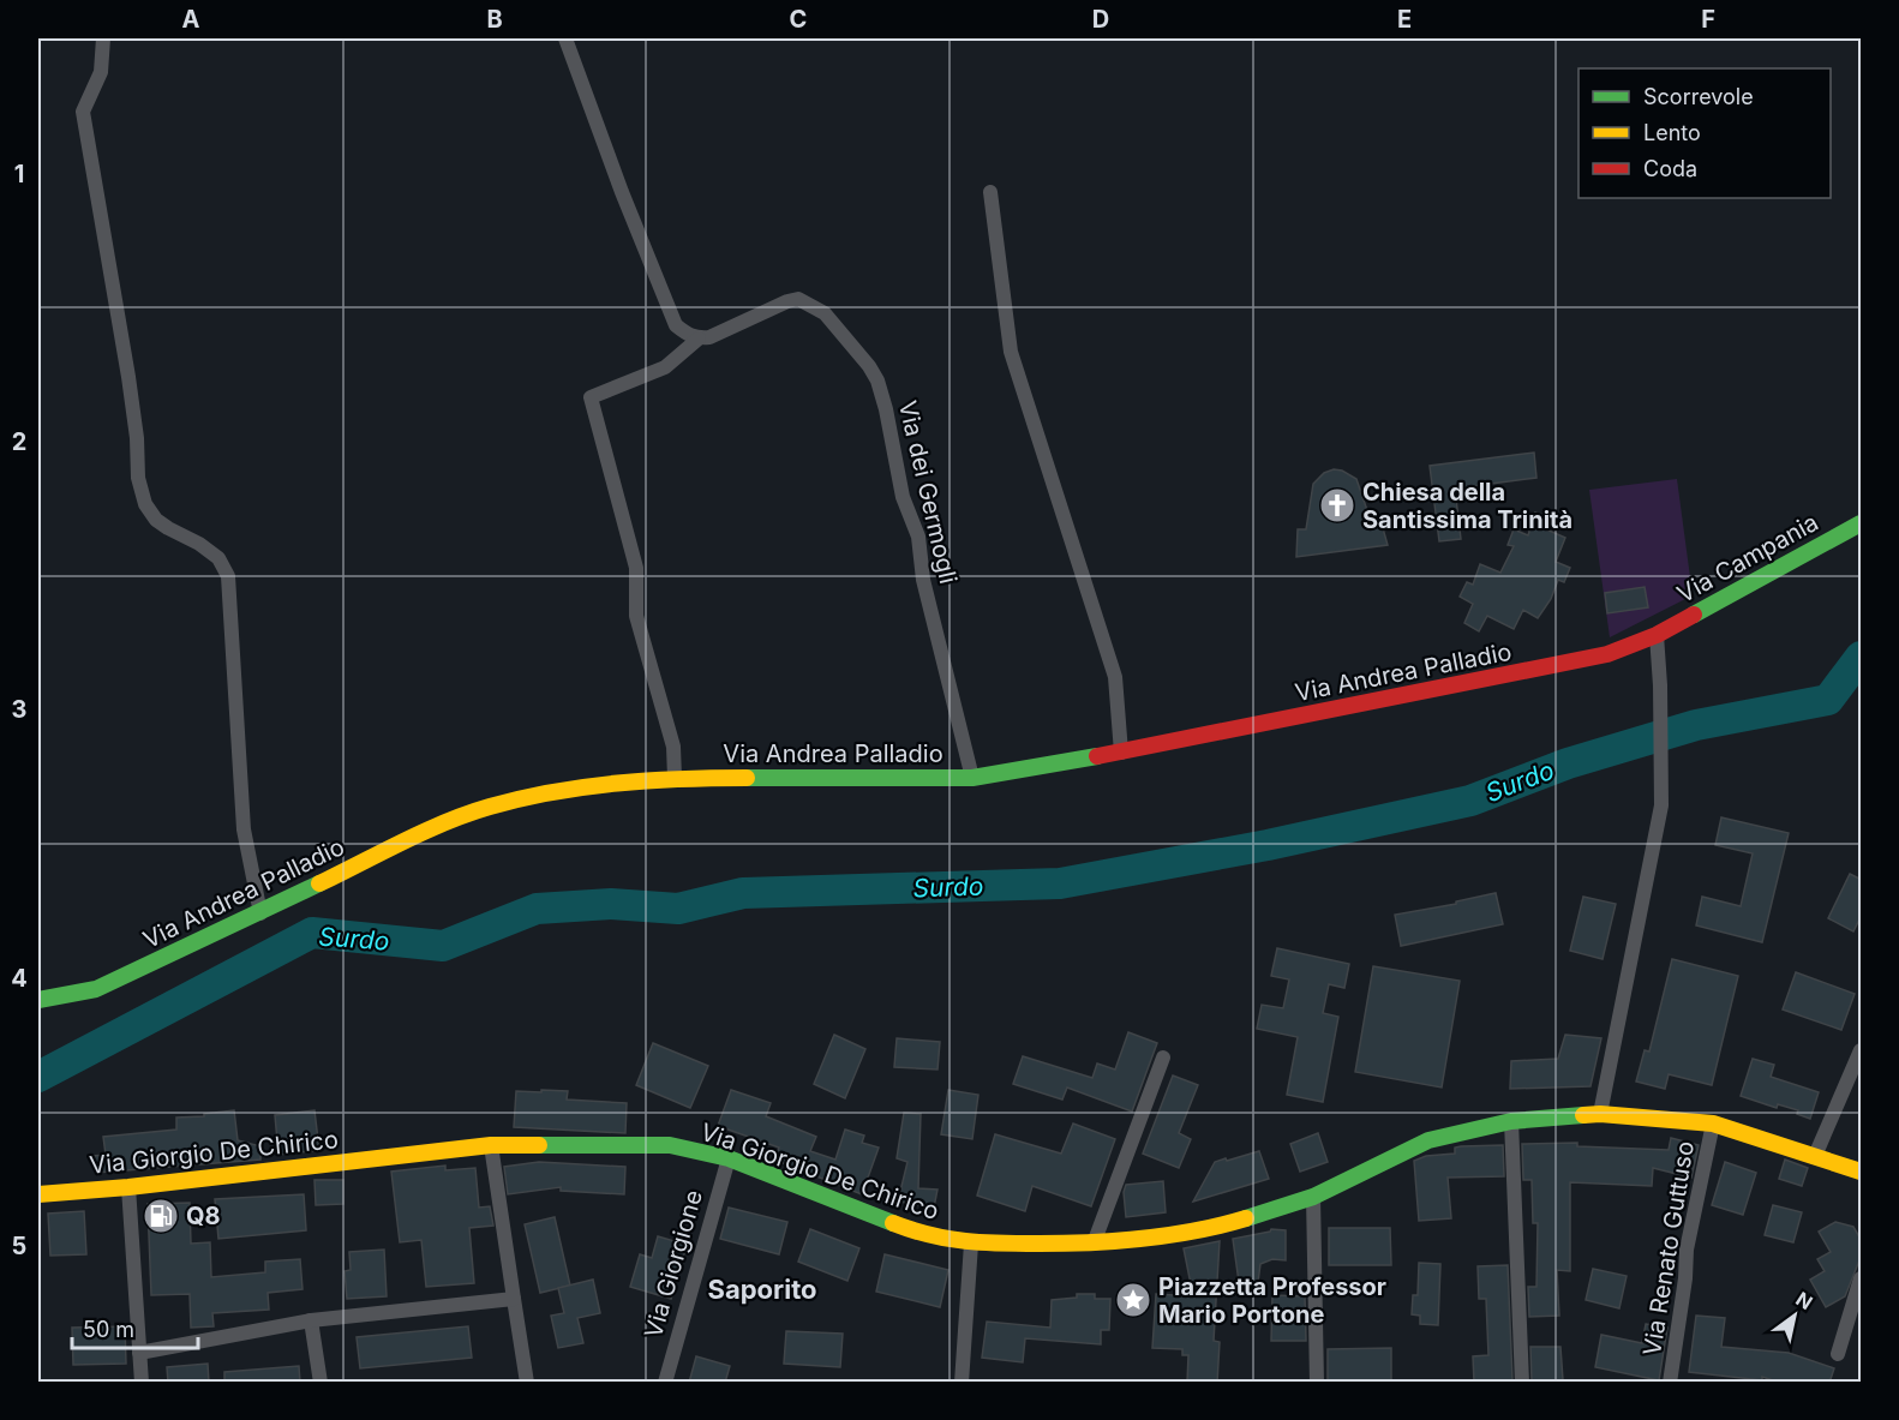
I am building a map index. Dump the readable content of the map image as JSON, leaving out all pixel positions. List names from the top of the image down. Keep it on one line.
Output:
{"streets":{"street":["Via dei Germogli","Via Campania","Via Andrea Palladio","Via Giorgio De Chirico","Via Renato Guttuso","Via Giorgione"]},"crossings":[["Via dei Germogli","Via Andrea Palladio"],["Via Campania","Via Andrea Palladio"],["Via Giorgio De Chirico","Via Renato Guttuso"],["Via Giorgio De Chirico","Via Giorgione"]],"districts":["Saporito"],"water":["Surdo"],"places":{"church":["Chiesa della Santissima Trinità"],"fuel station":["Q8"],"place":["Piazzetta Professor Mario Portone"]},"legend":["Scorrevole","Lento","Coda"],"scale_bar":"50 m","north":"top right","grid":{"columns":["A","B","C","D","E","F"],"rows":["1","2","3","4","5"]}}
